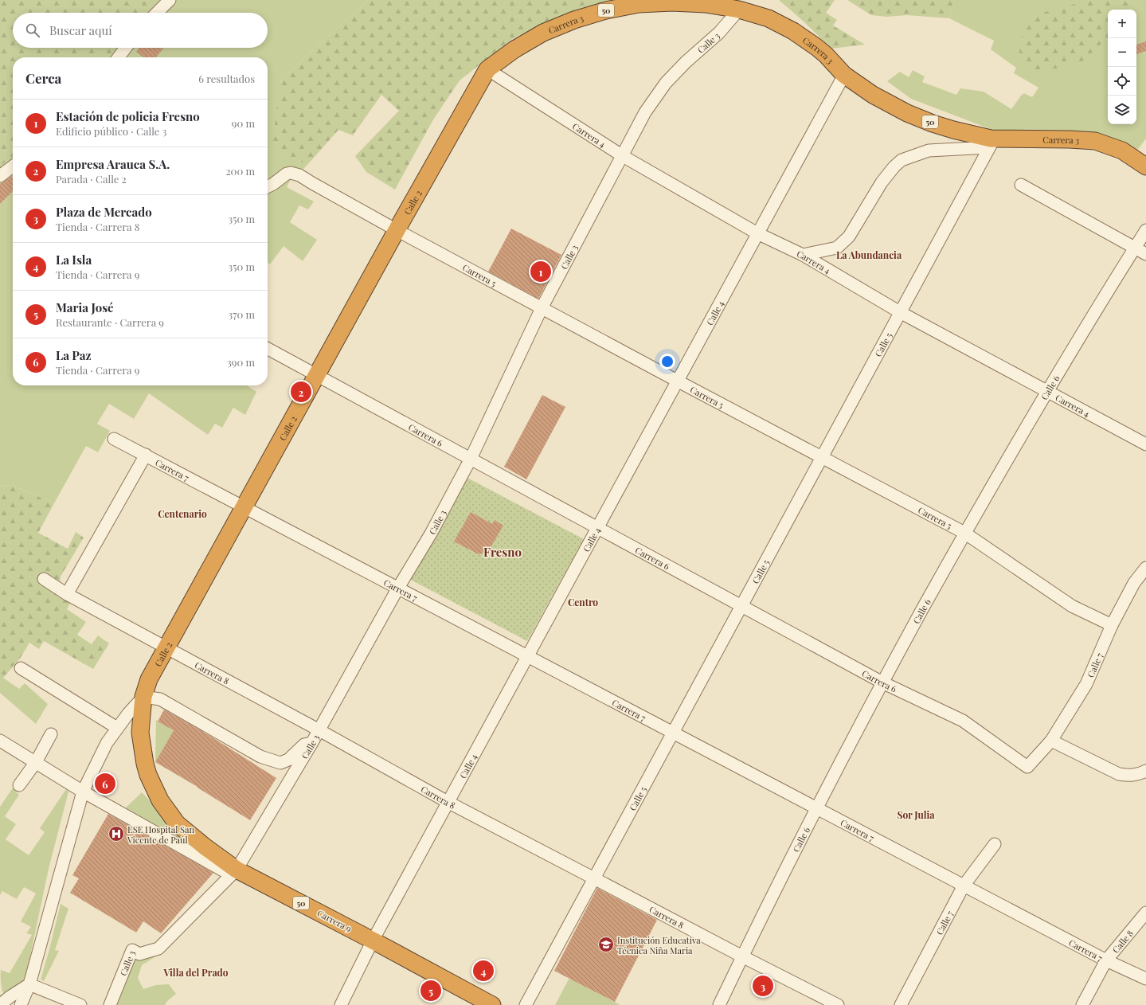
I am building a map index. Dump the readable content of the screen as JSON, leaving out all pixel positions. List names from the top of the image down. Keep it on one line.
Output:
{"streets":{"highway":["50","Carrera 3","Calle 2","Carrera 9"],"street":["Calle 3","Carrera 4","Carrera 5","Calle 4","Calle 5","Calle 6","Carrera 6","Carrera 7","Calle 7","Carrera 8","Calle 8"]},"crossings":[["Carrera 3","Calle 3"],["Carrera 3","Carrera 4"],["Carrera 3","Calle 2"],["Carrera 3","Calle 4"],["Carrera 3","Calle 5"],["Calle 3","Carrera 4"],["Calle 3","Carrera 5"],["Calle 3","Carrera 6"],["Calle 3","Carrera 7"],["Calle 3","Carrera 8"],["Calle 3","Carrera 9"],["Carrera 4","Calle 2"],["Carrera 4","Calle 4"],["Carrera 4","Calle 5"],["Carrera 4","Calle 6"],["Calle 2","Carrera 5"],["Calle 2","Carrera 6"],["Calle 2","Carrera 7"],["Calle 2","Carrera 8"],["Calle 2","Carrera 9"],["Carrera 5","Calle 4"],["Carrera 5","Calle 5"],["Carrera 5","Calle 6"],["Carrera 5","Calle 7"],["Calle 4","Carrera 6"],["Calle 4","Carrera 7"],["Calle 4","Carrera 8"],["Calle 4","Carrera 9"],["Calle 5","Carrera 6"],["Calle 5","Carrera 7"],["Calle 5","Carrera 8"],["Calle 6","Carrera 6"],["Calle 6","Carrera 7"],["Calle 6","Carrera 8"],["Carrera 6","Calle 7"],["Carrera 7","Calle 7"],["Carrera 7","Calle 8"]],"districts":["La Abundancia","Centenario","Fresno","Centro","Sor Julia","Villa del Prado"],"places":{"hospital":["ESE Hospital San Vicente de Paúl"],"school or university":["Institución Educativa Técnica Niña Maria"]},"page":{"map_buttons":["+","−"],"search":"Buscar aquí","heading":["Cerca","6 resultados"],"list":[{"mark":"1","name":"Estación de policia Fresno","note":"Edificio público · Calle 3","value":"90 m"},{"mark":"2","name":"Empresa Arauca S.A.","note":"Parada · Calle 2","value":"200 m"},{"mark":"3","name":"Plaza de Mercado","note":"Tienda · Carrera 8","value":"350 m"},{"mark":"4","name":"La Isla","note":"Tienda · Carrera 9","value":"350 m"},{"mark":"5","name":"Maria José","note":"Restaurante · Carrera 9","value":"370 m"},{"mark":"6","name":"La Paz","note":"Tienda · Carrera 9","value":"390 m"}],"pins":["1","2","6","4","3","5"]}}
